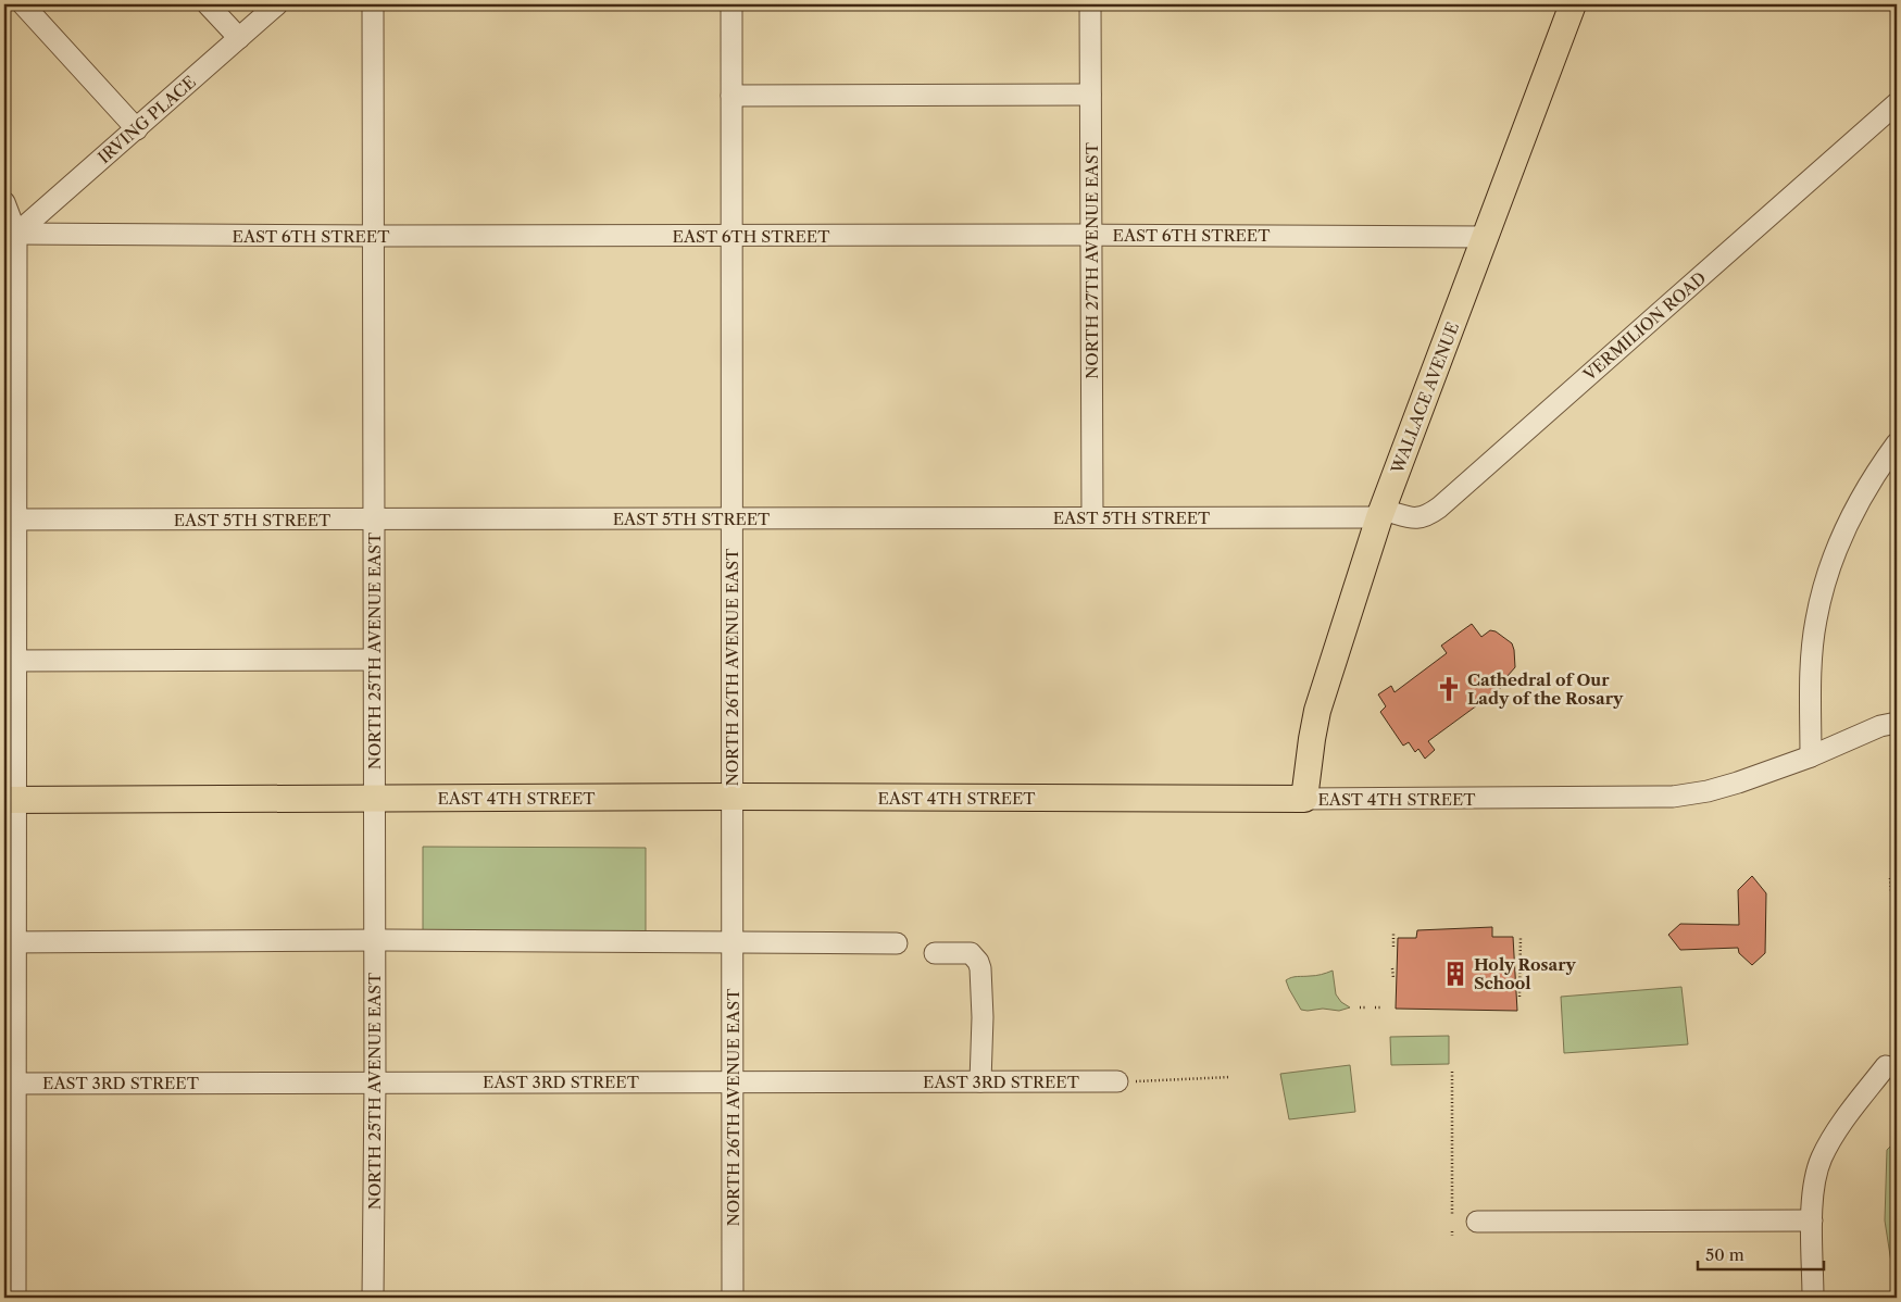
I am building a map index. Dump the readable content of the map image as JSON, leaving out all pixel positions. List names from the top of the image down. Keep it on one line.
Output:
{"streets":{"main road":["WALLACE AVENUE","EAST 4TH STREET"],"street":["IRVING PLACE","EAST 6TH STREET","NORTH 27TH AVENUE EAST","VERMILION ROAD","EAST 5TH STREET","NORTH 25TH AVENUE EAST","NORTH 26TH AVENUE EAST","EAST 3RD STREET"]},"crossings":[["IRVING PLACE","EAST 6TH STREET"],["EAST 6TH STREET","NORTH 27TH AVENUE EAST"],["EAST 6TH STREET","WALLACE AVENUE"],["EAST 6TH STREET","NORTH 25TH AVENUE EAST"],["EAST 6TH STREET","NORTH 26TH AVENUE EAST"],["NORTH 27TH AVENUE EAST","EAST 5TH STREET"],["VERMILION ROAD","WALLACE AVENUE"],["VERMILION ROAD","EAST 5TH STREET"],["WALLACE AVENUE","EAST 5TH STREET"],["WALLACE AVENUE","EAST 4TH STREET"],["EAST 5TH STREET","NORTH 25TH AVENUE EAST"],["EAST 5TH STREET","NORTH 26TH AVENUE EAST"],["NORTH 25TH AVENUE EAST","EAST 4TH STREET"],["NORTH 25TH AVENUE EAST","EAST 3RD STREET"],["NORTH 26TH AVENUE EAST","EAST 4TH STREET"],["NORTH 26TH AVENUE EAST","EAST 3RD STREET"]],"places":{"church":["Cathedral of Our Lady of the Rosary"],"building":["Holy Rosary School"]},"scale_bar":"50 m"}
